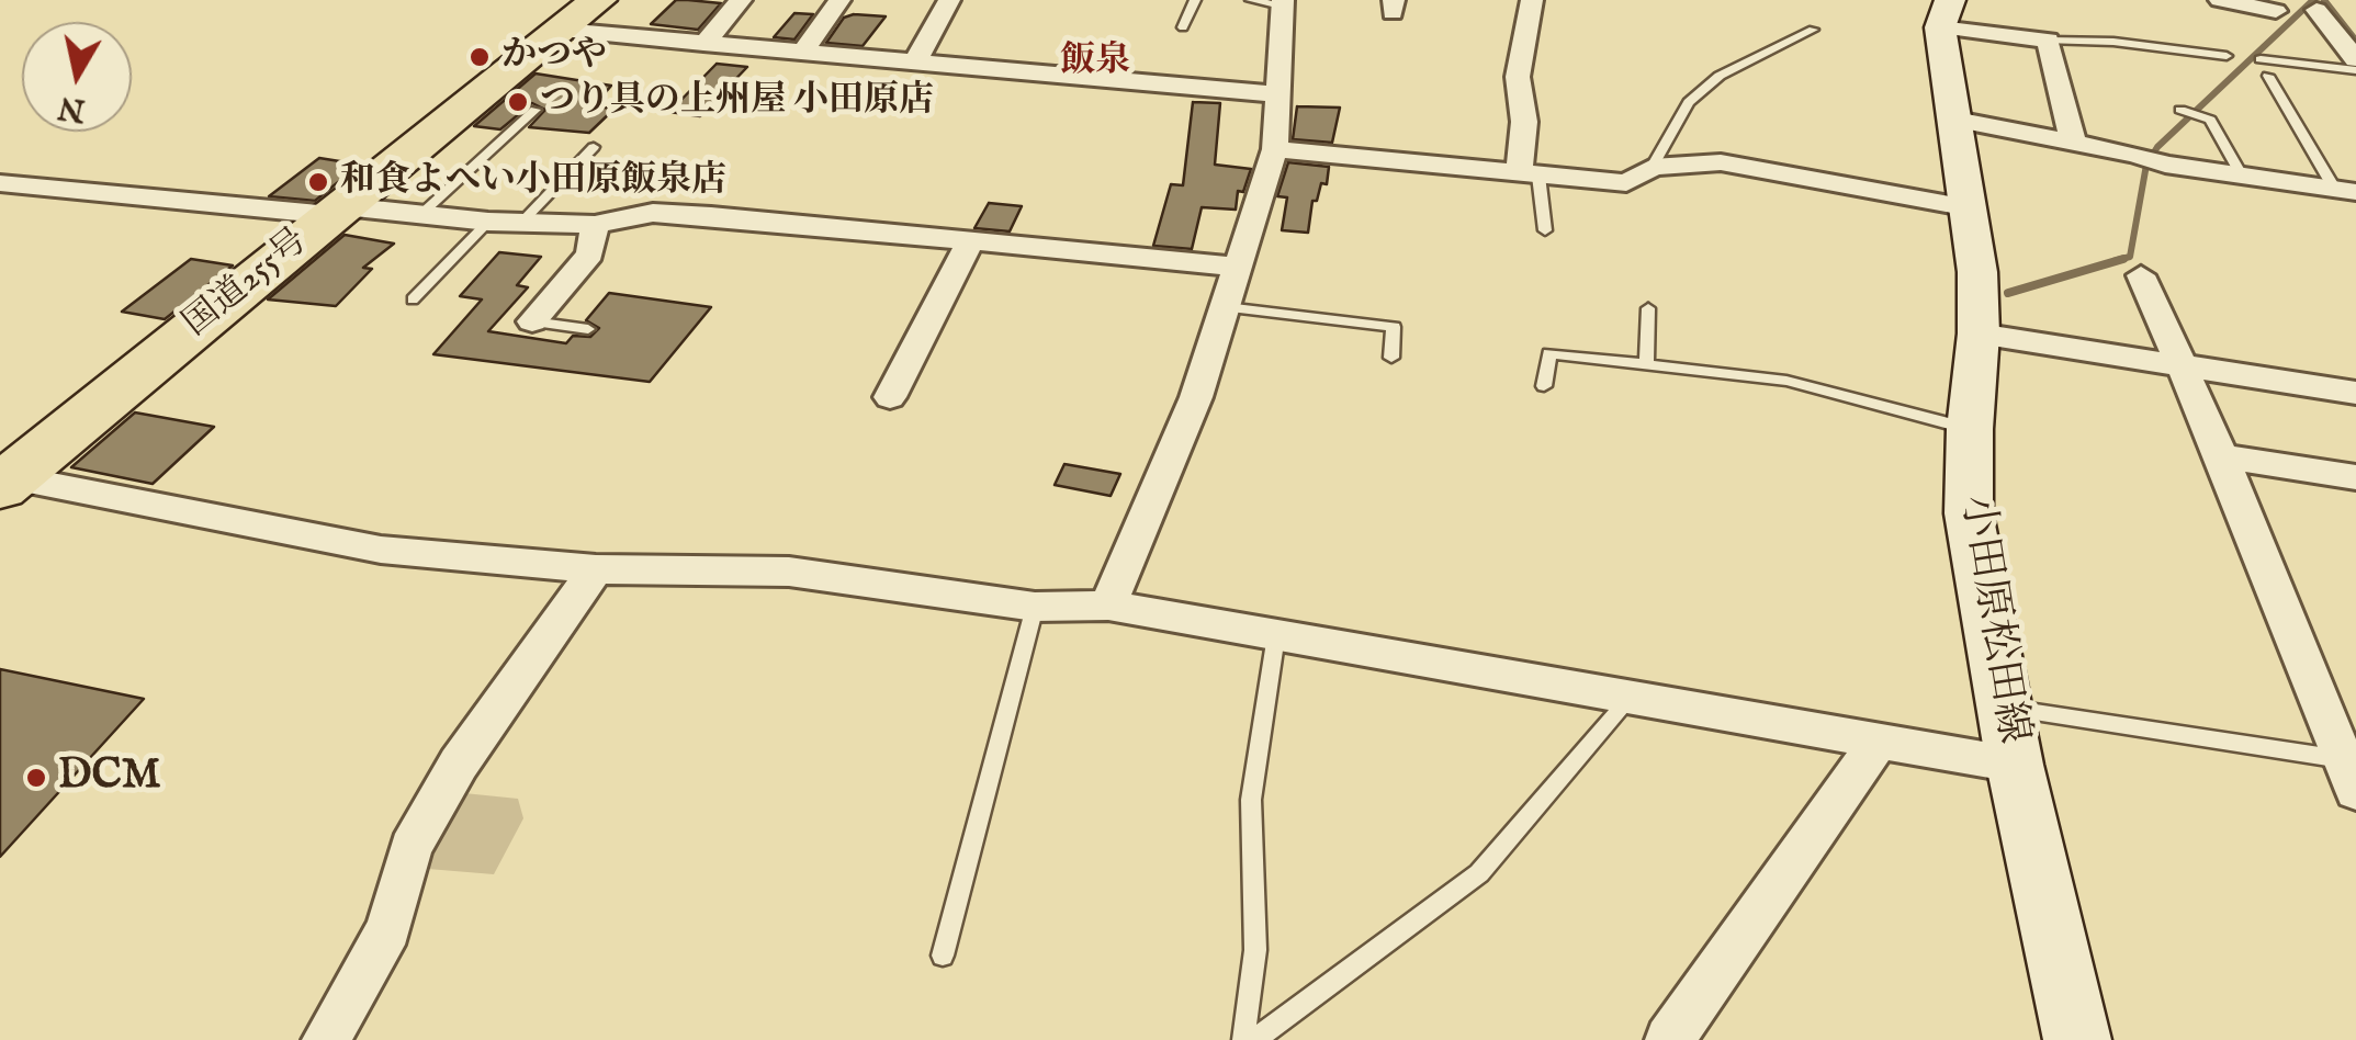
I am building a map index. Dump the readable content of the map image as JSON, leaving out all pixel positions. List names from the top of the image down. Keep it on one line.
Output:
{"streets":{"highway":["国道255号"],"main road":["小田原松田線"]},"districts":["飯泉"],"places":["かつや","つり具の上州屋 小田原店","和食よへい小田原飯泉店","DCM"],"north":"bottom"}
